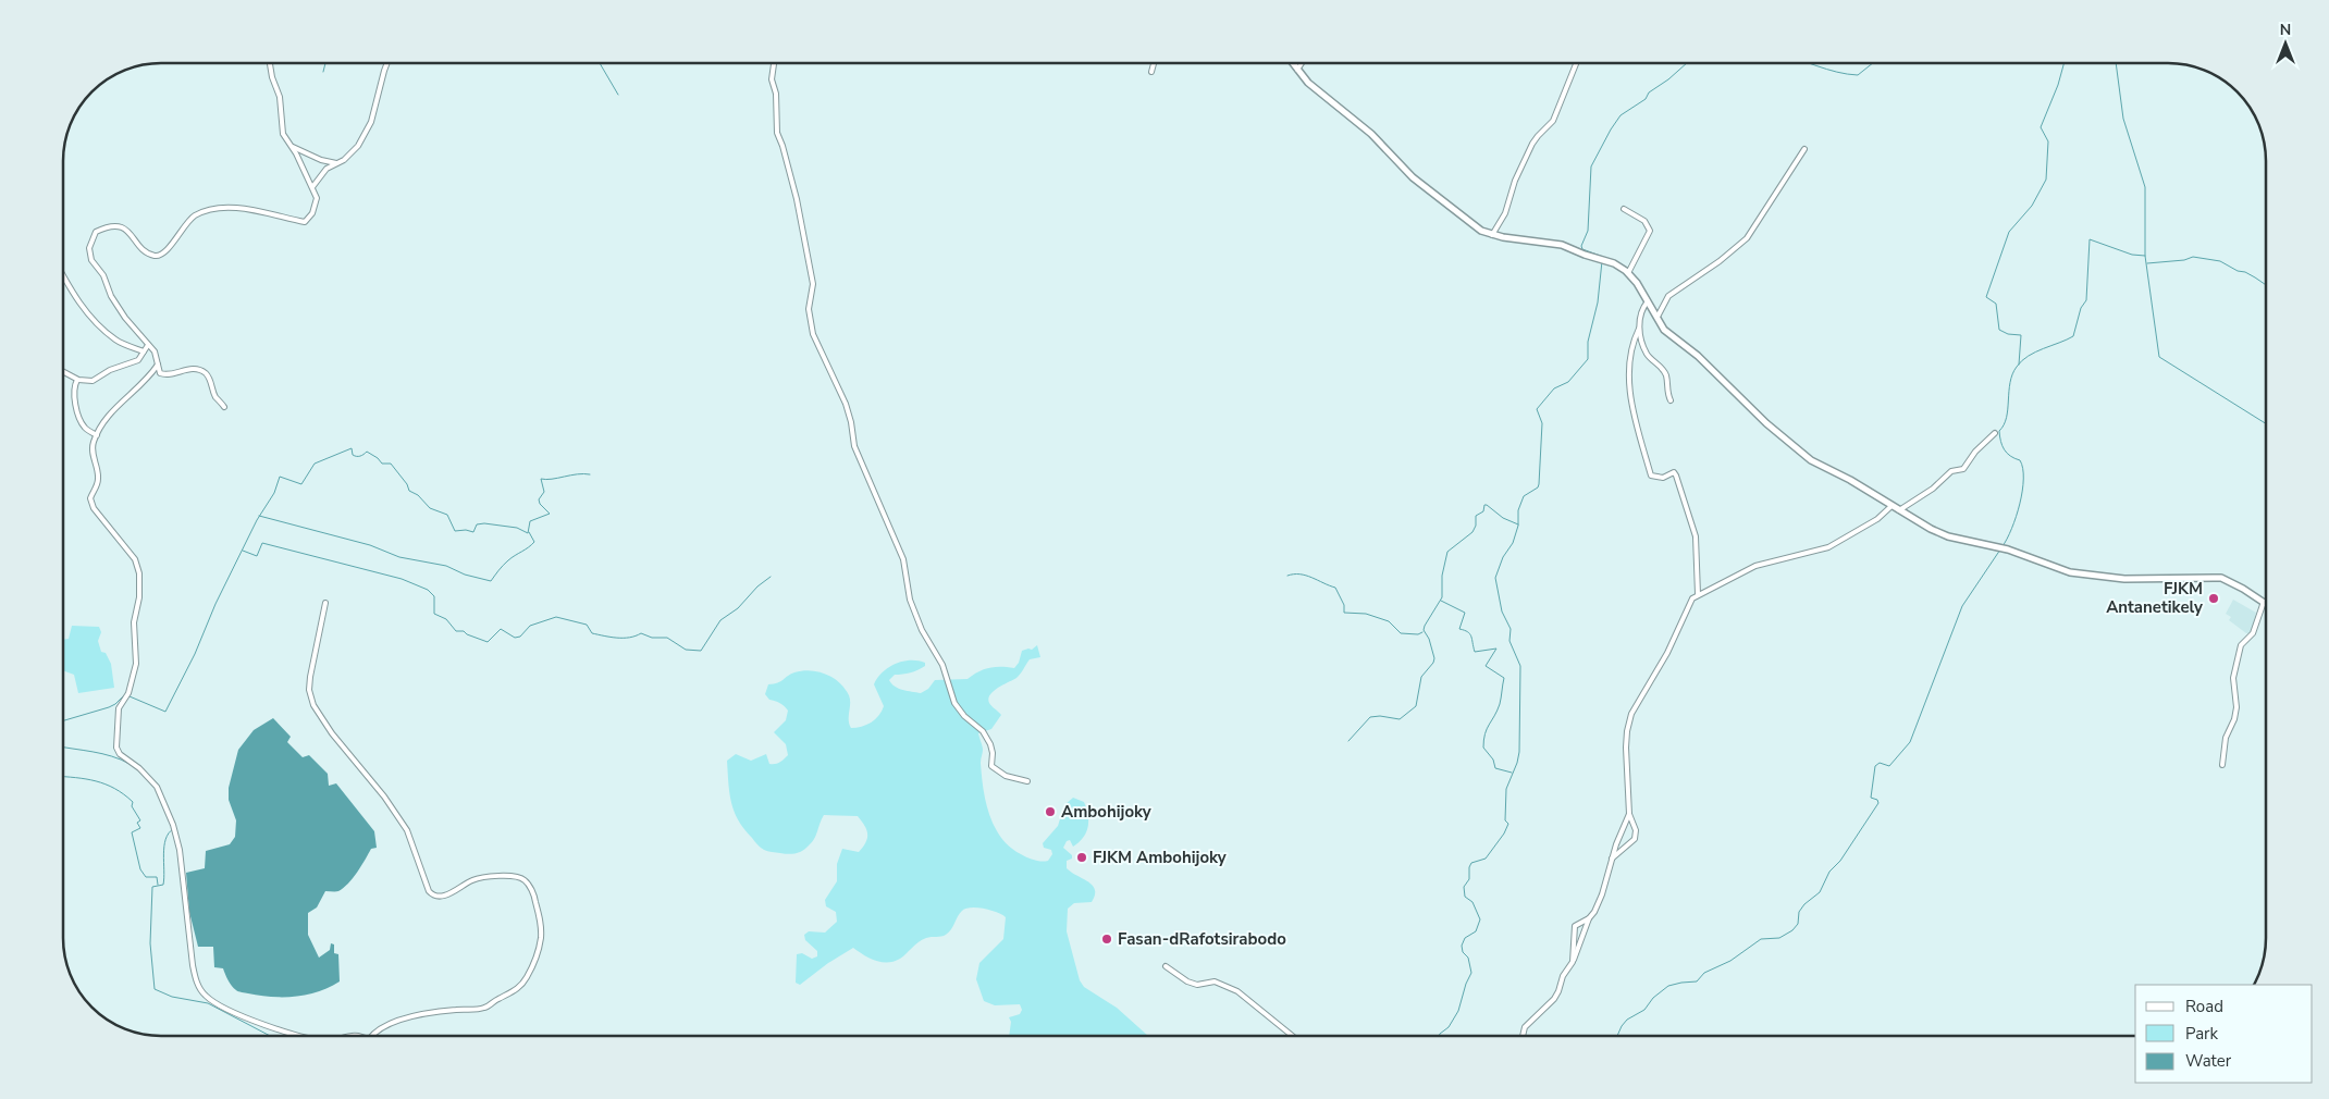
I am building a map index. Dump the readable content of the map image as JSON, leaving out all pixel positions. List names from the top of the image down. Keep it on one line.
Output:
{"places":["FJKM Antanetikely","Ambohijoky","FJKM Ambohijoky","Fasan-dRafotsirabodo"],"legend":["Road","Park","Water"],"north":"top"}
